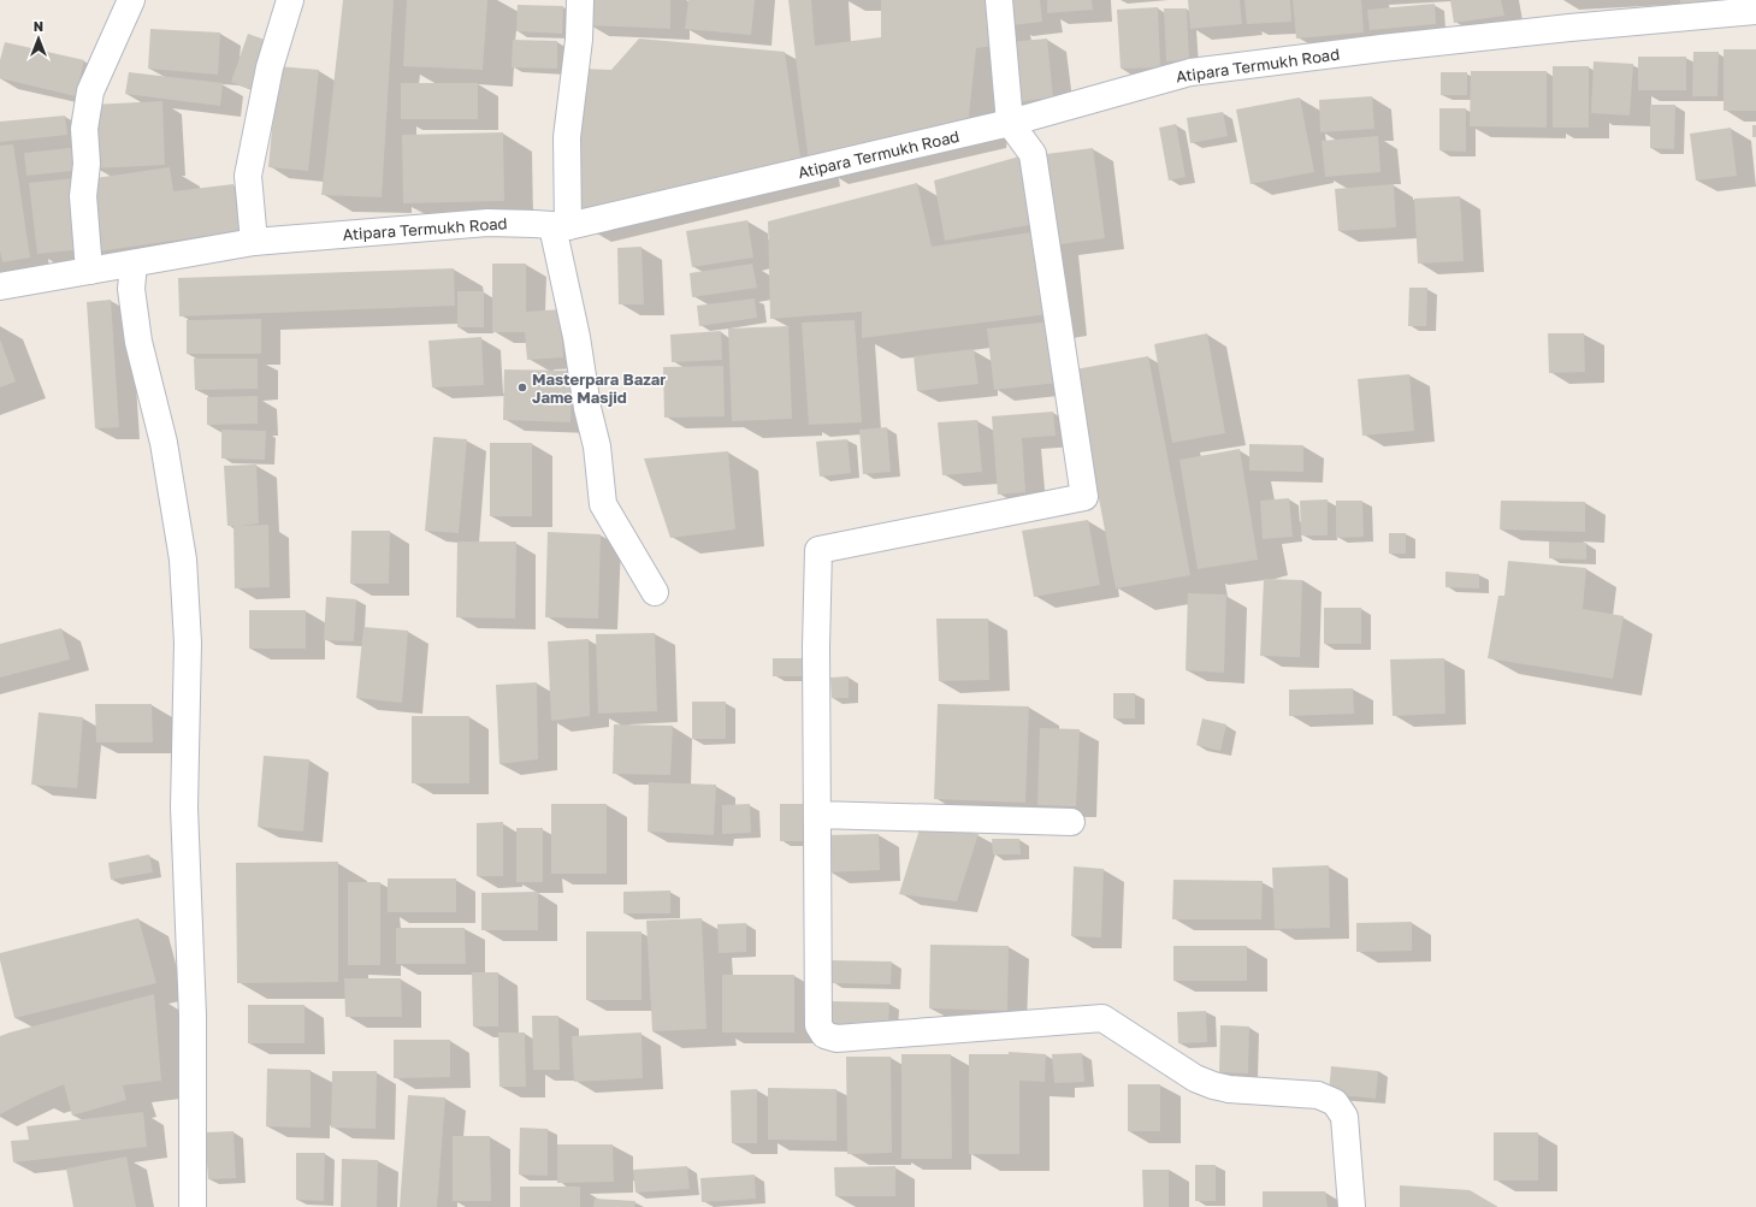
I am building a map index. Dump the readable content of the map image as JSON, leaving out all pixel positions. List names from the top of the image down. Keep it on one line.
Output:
{"streets":{"street":["Atipara Termukh Road"]},"places":["Masterpara Bazar Jame Masjid"],"north":"top"}
